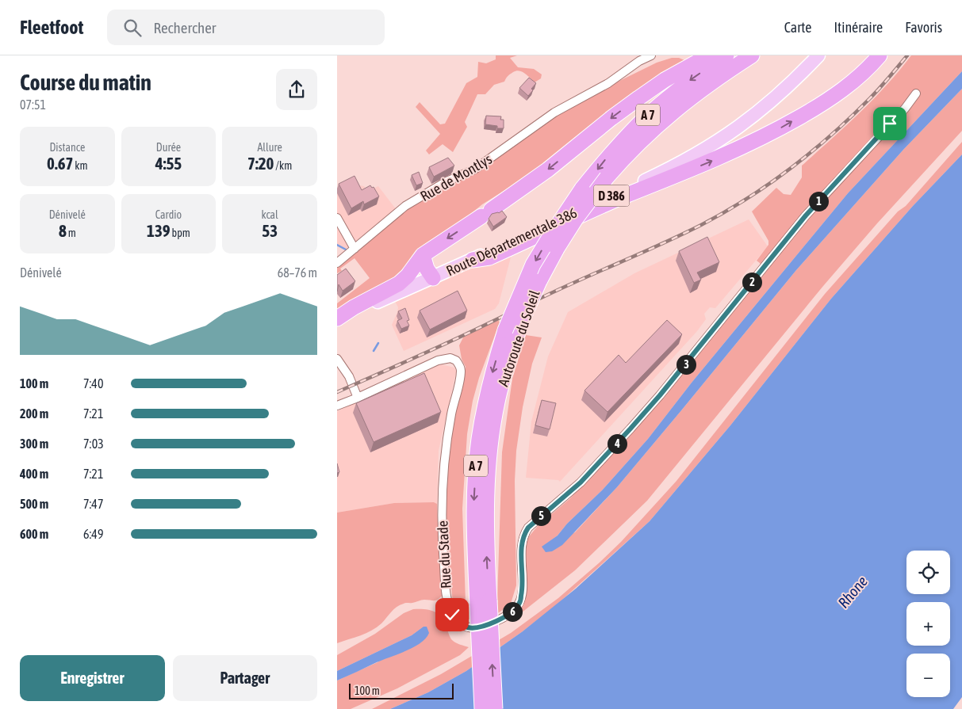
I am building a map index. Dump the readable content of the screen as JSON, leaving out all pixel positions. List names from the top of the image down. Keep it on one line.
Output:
{"streets":{"highway":["A 7","Autoroute du Soleil"],"main road":["D 386","Route Départementale 386"],"street":["Rue de Montlys","Rue du Stade"]},"water":["Rhone"],"scale_bar":"100 m","page":{"header":"Fleetfoot","search":"Rechercher","nav":["Carte","Itinéraire","Favoris"],"heading":["Course du matin","07:51"],"stats":[["Distance","0.67 km"],["Durée","4:55"],["Allure","7:20 /km"],["Dénivelé","8 m"],["Cardio","139 bpm"],["kcal","53"]],"pins":["1","2","3","4","5","6"],"chart":["Dénivelé","68–76 m"],"list":[{"name":"100 m","note":"7:40"},{"name":"200 m","note":"7:21"},{"name":"300 m","note":"7:03"},{"name":"400 m","note":"7:21"},{"name":"500 m","note":"7:47"},{"name":"600 m","note":"6:49"}],"map_buttons":["+","−"],"buttons":["Enregistrer","Partager"],"scale":"100 m"}}
